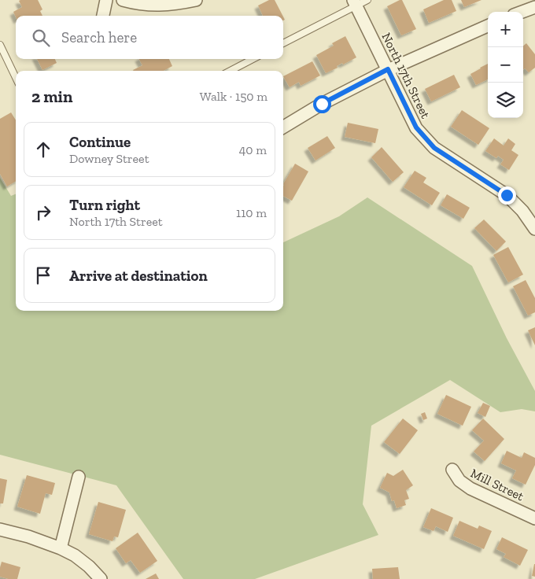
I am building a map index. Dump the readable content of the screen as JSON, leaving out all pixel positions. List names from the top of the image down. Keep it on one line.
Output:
{"streets":{"street":["North 17th Street","Mill Street"]},"page":{"map_buttons":["+","−"],"search":"Search here","heading":["2 min","Walk · 150 m"],"list":[["Continue","Downey Street","40 m"],["Turn right","North 17th Street","110 m"],"Arrive at destination"]}}
